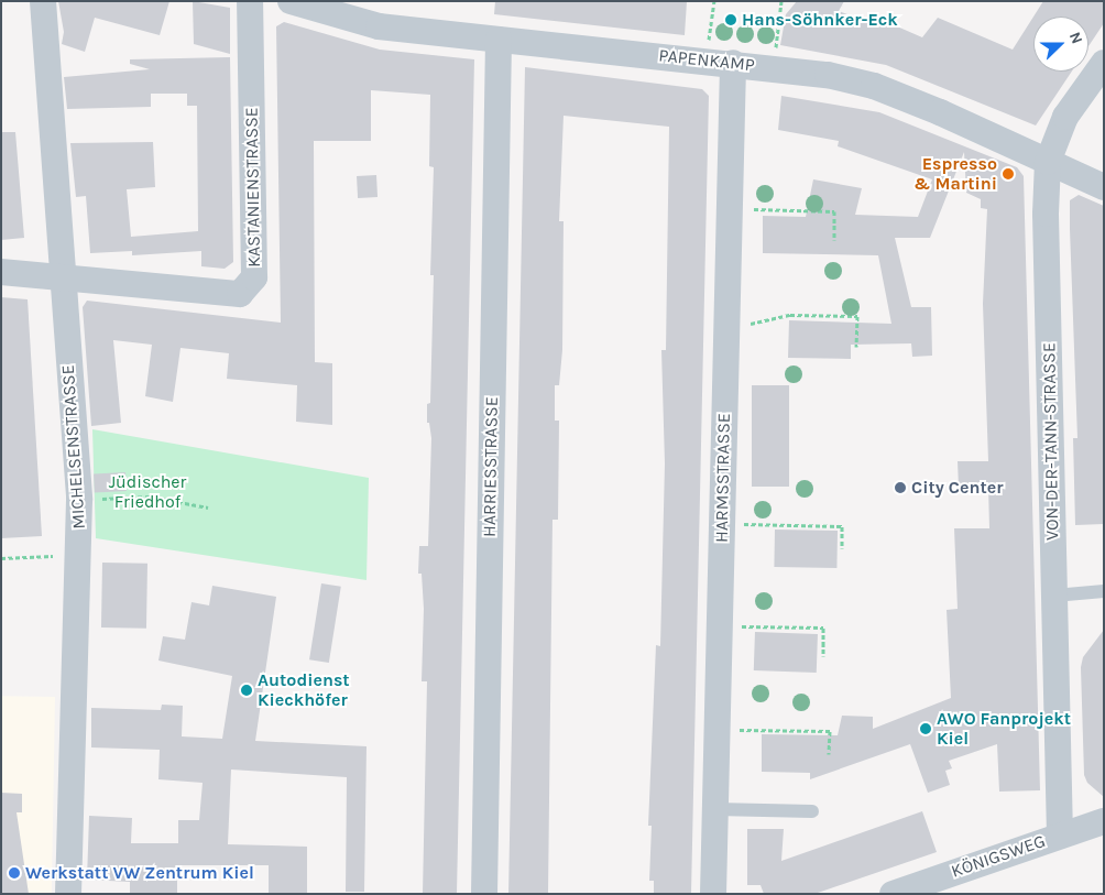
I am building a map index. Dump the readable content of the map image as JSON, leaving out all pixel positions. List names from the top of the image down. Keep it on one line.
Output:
{"streets":{"street":["PAPENKAMP","KASTANIENSTRASSE","VON-DER-TANN-STRASSE","MICHELSENSTRASSE","HARRIESSTRASSE","HARMSSTRASSE","KÖNIGSWEG"]},"crossings":[["PAPENKAMP","VON-DER-TANN-STRASSE"],["PAPENKAMP","HARRIESSTRASSE"],["PAPENKAMP","HARMSSTRASSE"],["KASTANIENSTRASSE","MICHELSENSTRASSE"],["VON-DER-TANN-STRASSE","KÖNIGSWEG"]],"parks":["Jüdischer Friedhof"],"places":["Hans-Söhnker-Eck","Espresso & Martini","City Center","Autodienst Kieckhöfer","AWO Fanprojekt Kiel","Werkstatt VW Zentrum Kiel"],"north":"right"}
